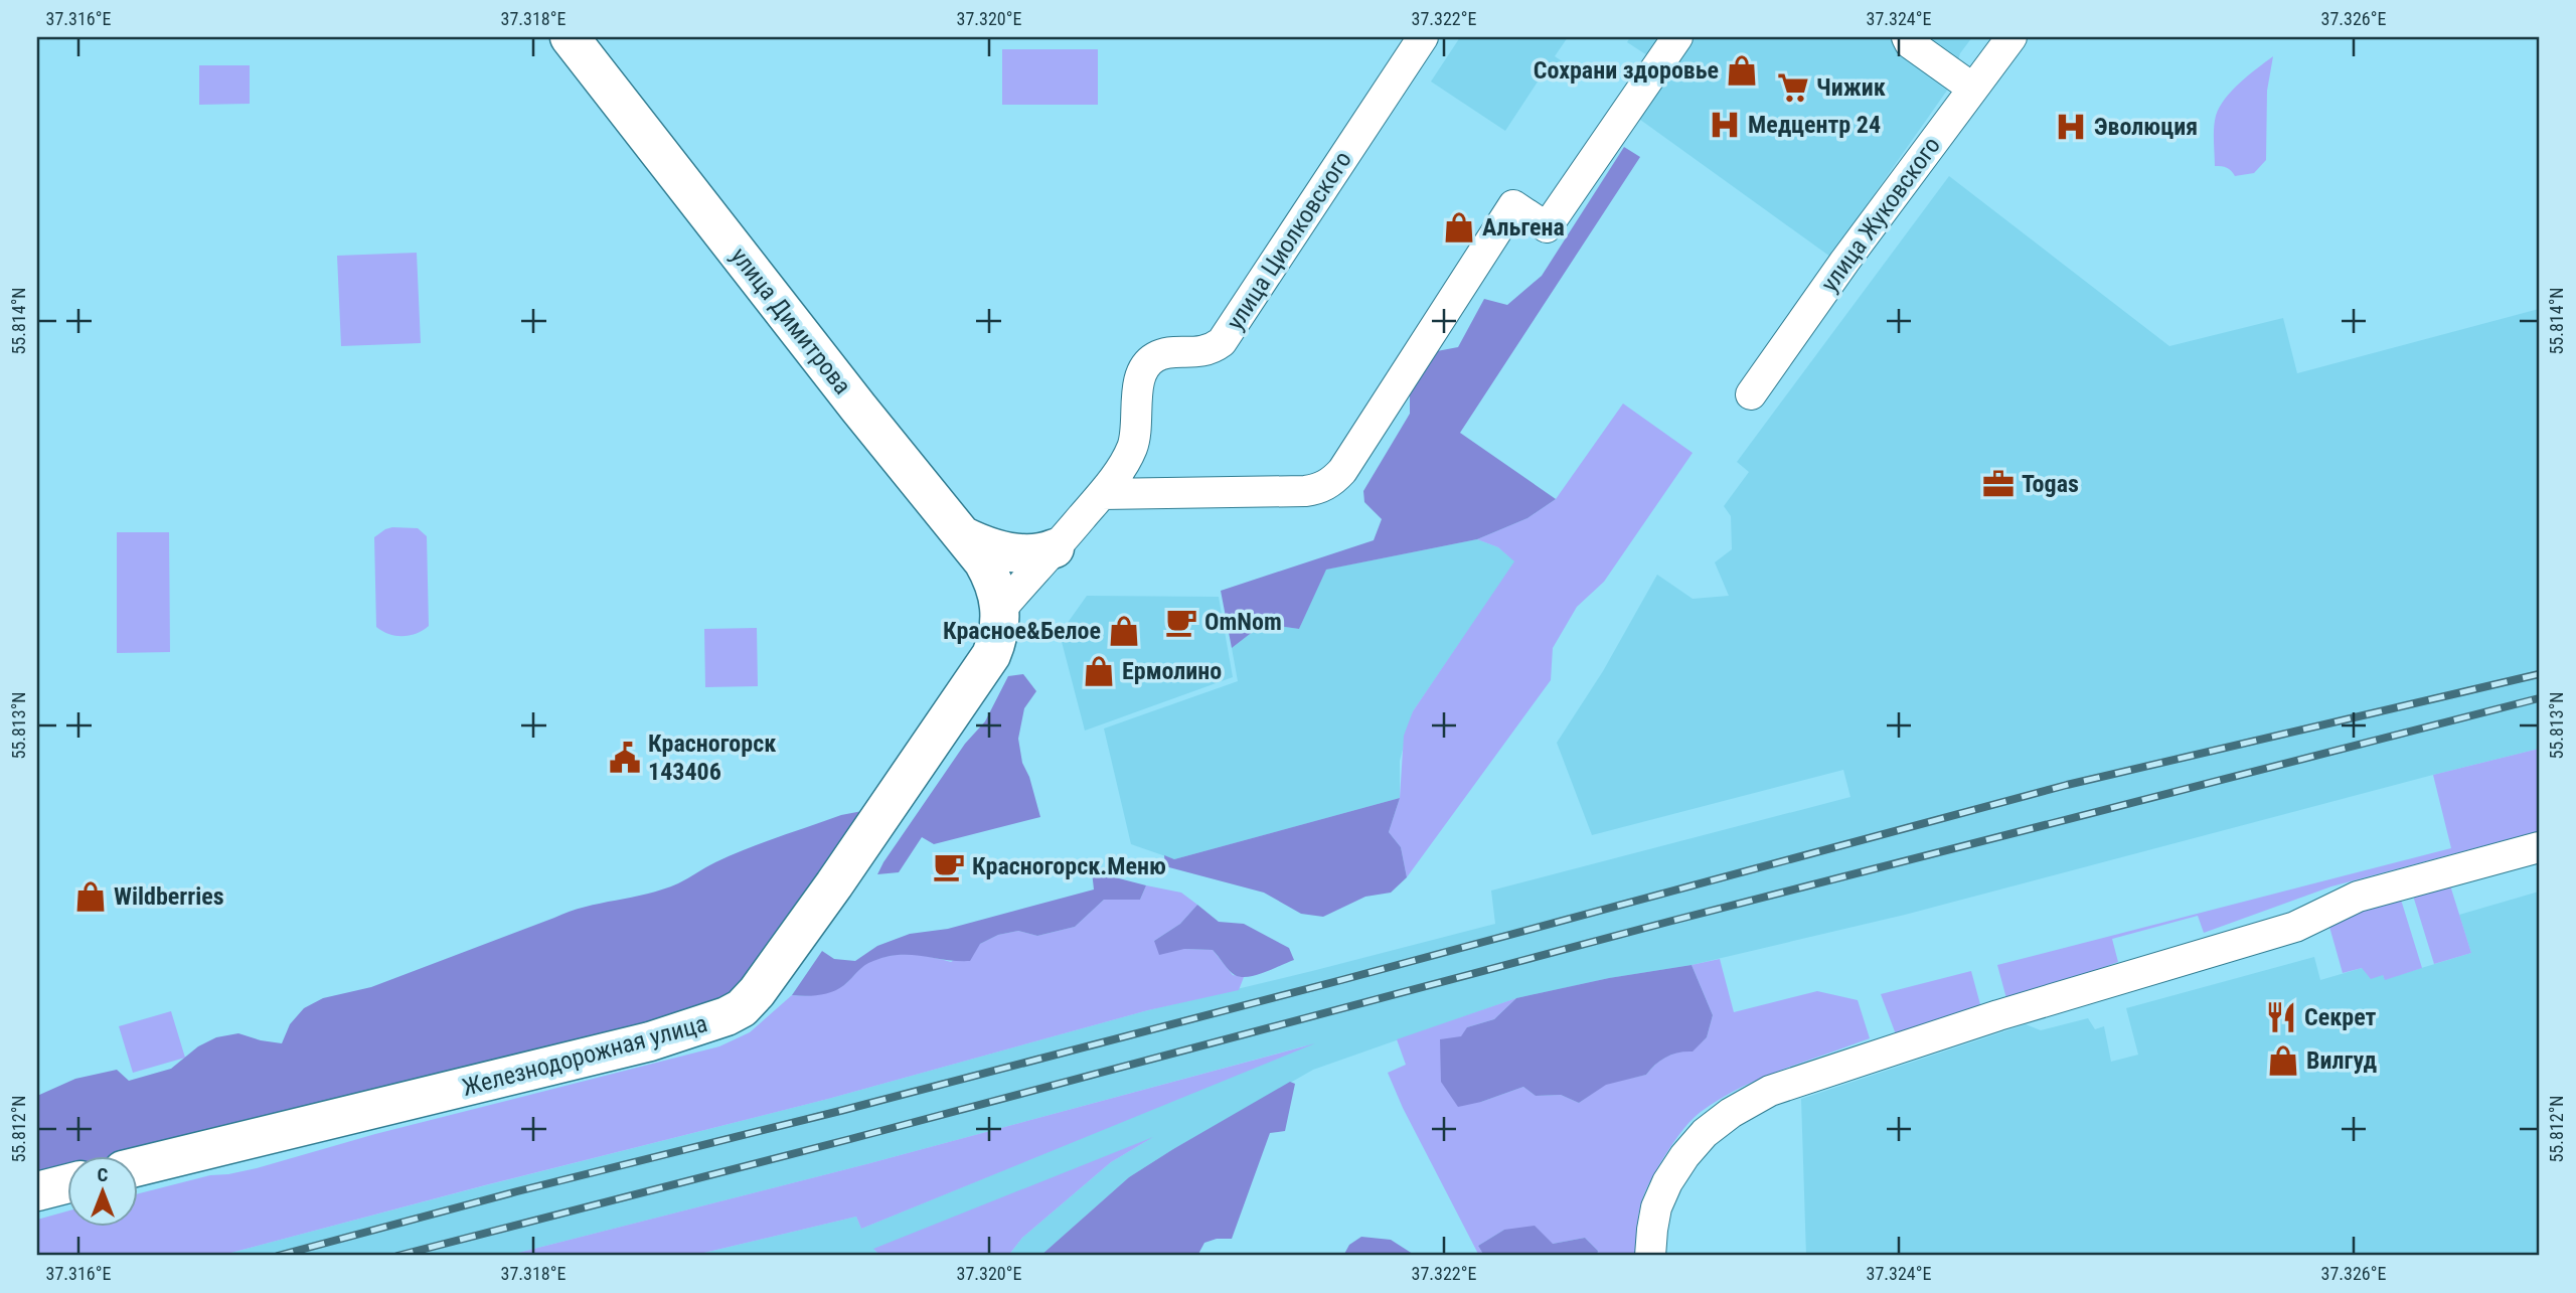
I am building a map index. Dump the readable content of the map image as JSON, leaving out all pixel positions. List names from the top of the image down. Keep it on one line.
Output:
{"streets":{"street":["улица Жуковского","улица Циолковского","улица Димитрова","Железнодорожная улица"]},"crossings":[["улица Циолковского","улица Димитрова"],["улица Циолковского","Железнодорожная улица"],["улица Димитрова","Железнодорожная улица"]],"places":{"shop":["Сохрани здоровье","Альгена","Красное&Белое","Ермолино","Wildberries","Вилгуд"],"supermarket":["Чижик"],"hospital":["Медцентр 24","Эволюция"],"office":["Togas"],"cafe":["OmNom","Красногорск.Меню"],"public building":["Красногорск 143406"],"restaurant":["Секрет"]},"north":"top","coordinates":["37.316°E","37.318°E","37.320°E","37.322°E","37.324°E","37.326°E","55.814°N","55.813°N","55.812°N"]}
